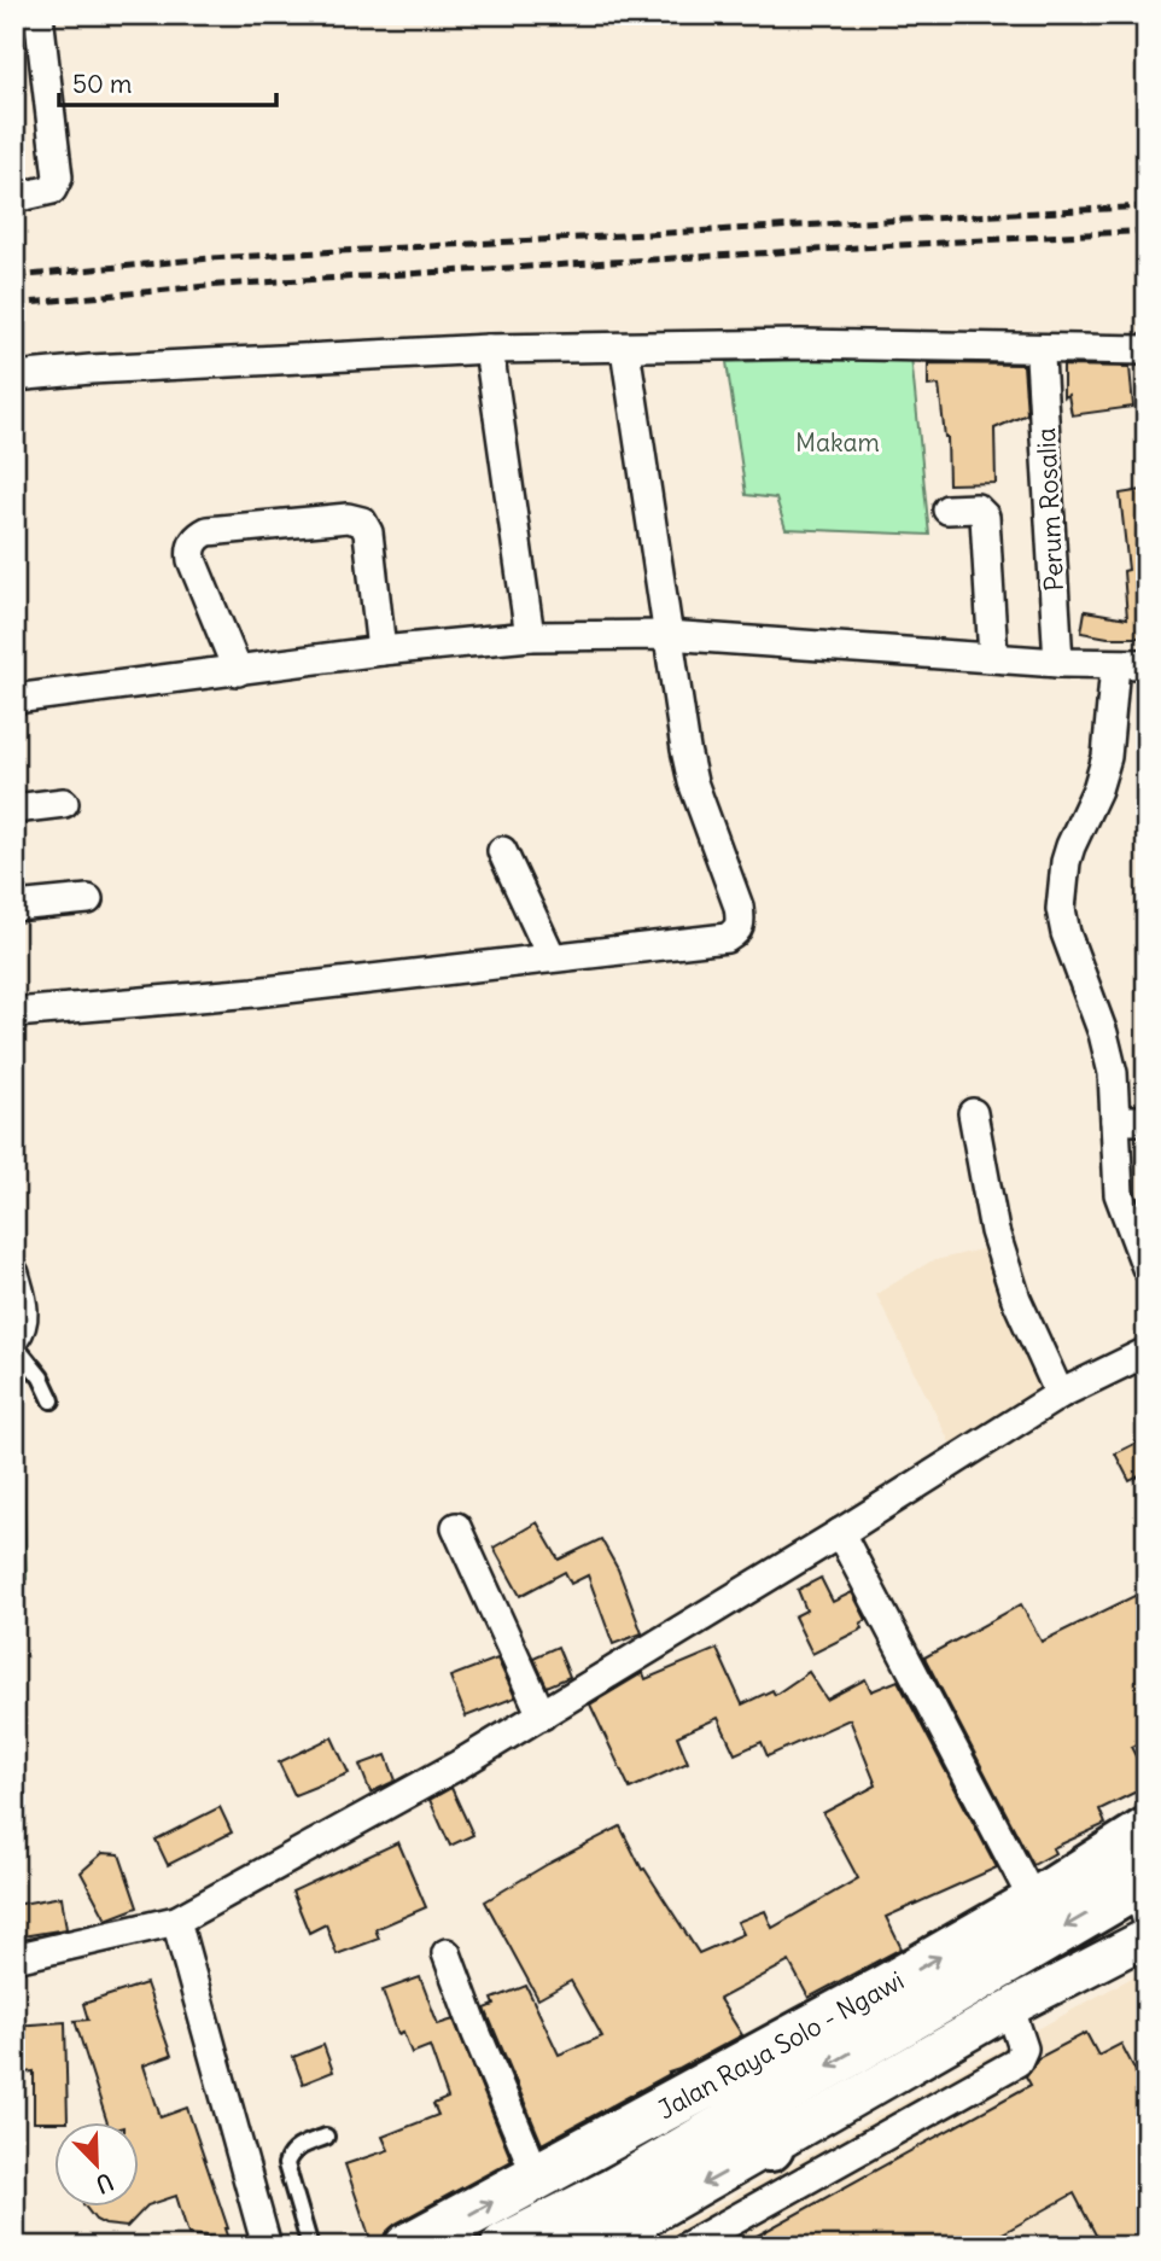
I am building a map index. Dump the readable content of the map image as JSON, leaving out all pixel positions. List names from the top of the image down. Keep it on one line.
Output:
{"streets":{"highway":["Jalan Raya Solo - Ngawi"],"street":["Perum Rosalia"]},"parks":["Makam"],"scale_bar":"50 m","north":"bottom right"}
